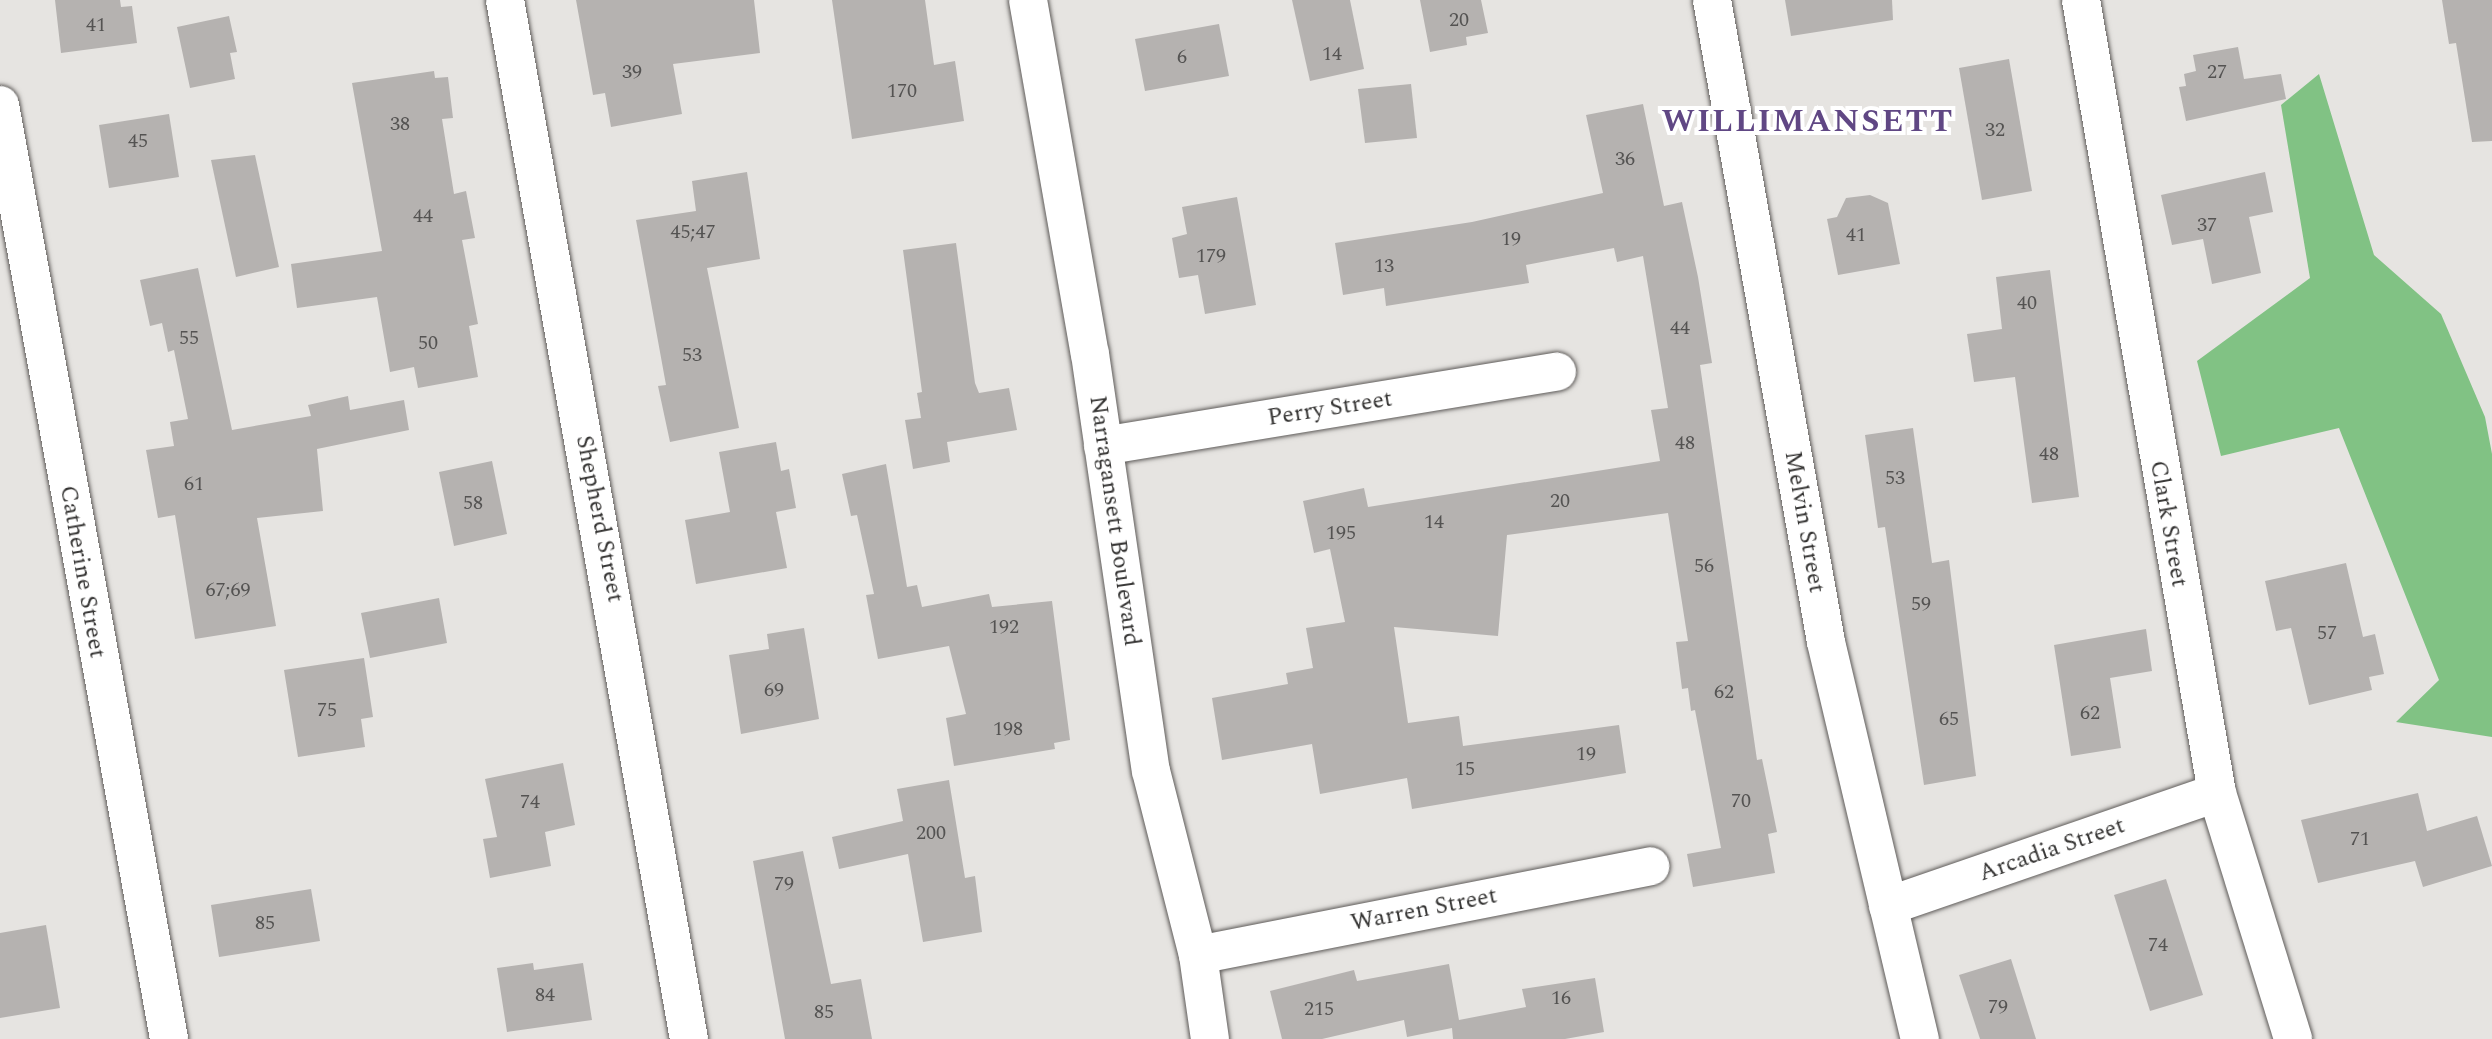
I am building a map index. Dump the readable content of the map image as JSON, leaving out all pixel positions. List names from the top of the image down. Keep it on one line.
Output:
{"streets":{"street":["Perry Street","Shepherd Street","Narragansett Boulevard","Melvin Street","Clark Street","Catherine Street","Arcadia Street","Warren Street"]},"crossings":[["Perry Street","Narragansett Boulevard"],["Narragansett Boulevard","Warren Street"],["Melvin Street","Arcadia Street"],["Clark Street","Arcadia Street"]],"districts":["WILLIMANSETT"],"house_numbers":["20","41","14","6","39","27","170","38","32","45","36","44","37","45;47","41","19","179","13","40","44","55","50","53","48","48","53","61","20","58","14","195","56","67;69","59","192","57","69","62","75","62","65","198","19","15","70","74","200","71","79","85","74","84","16","79","215","85"]}
